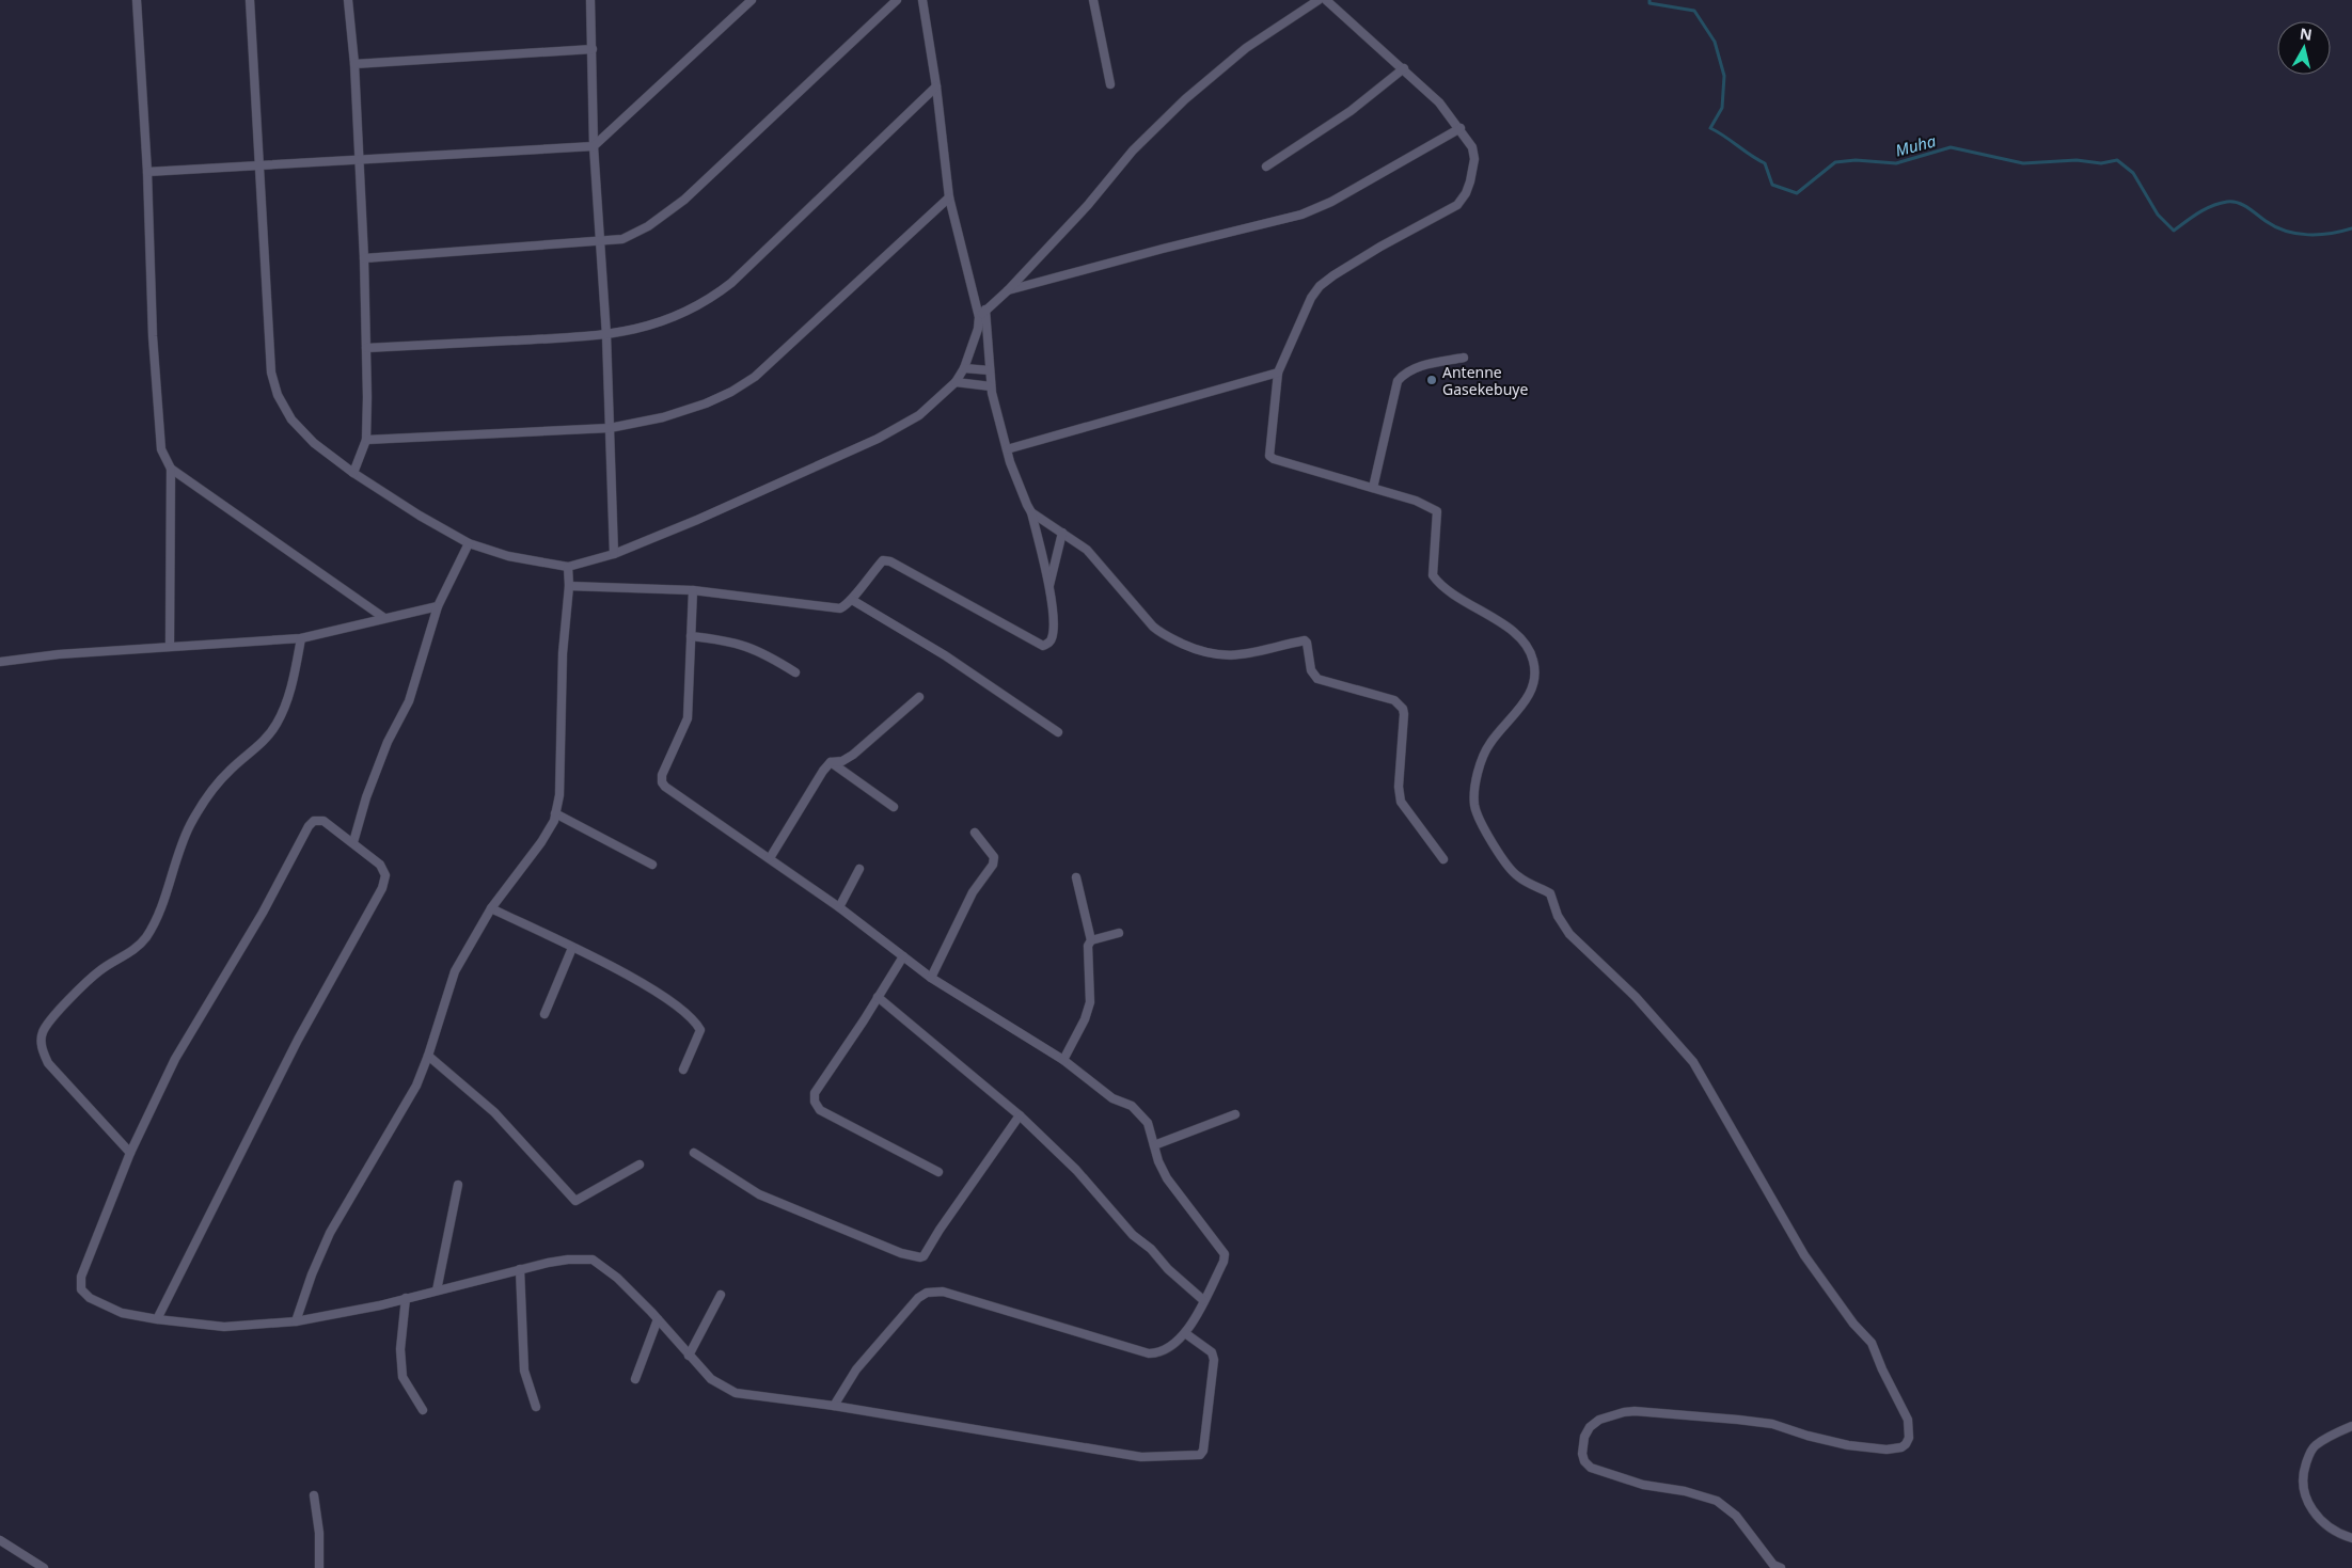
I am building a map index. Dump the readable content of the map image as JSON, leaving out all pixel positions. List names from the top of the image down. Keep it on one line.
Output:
{"water":["Muha"],"places":["Antenne Gasekebuye"],"north":"top"}
